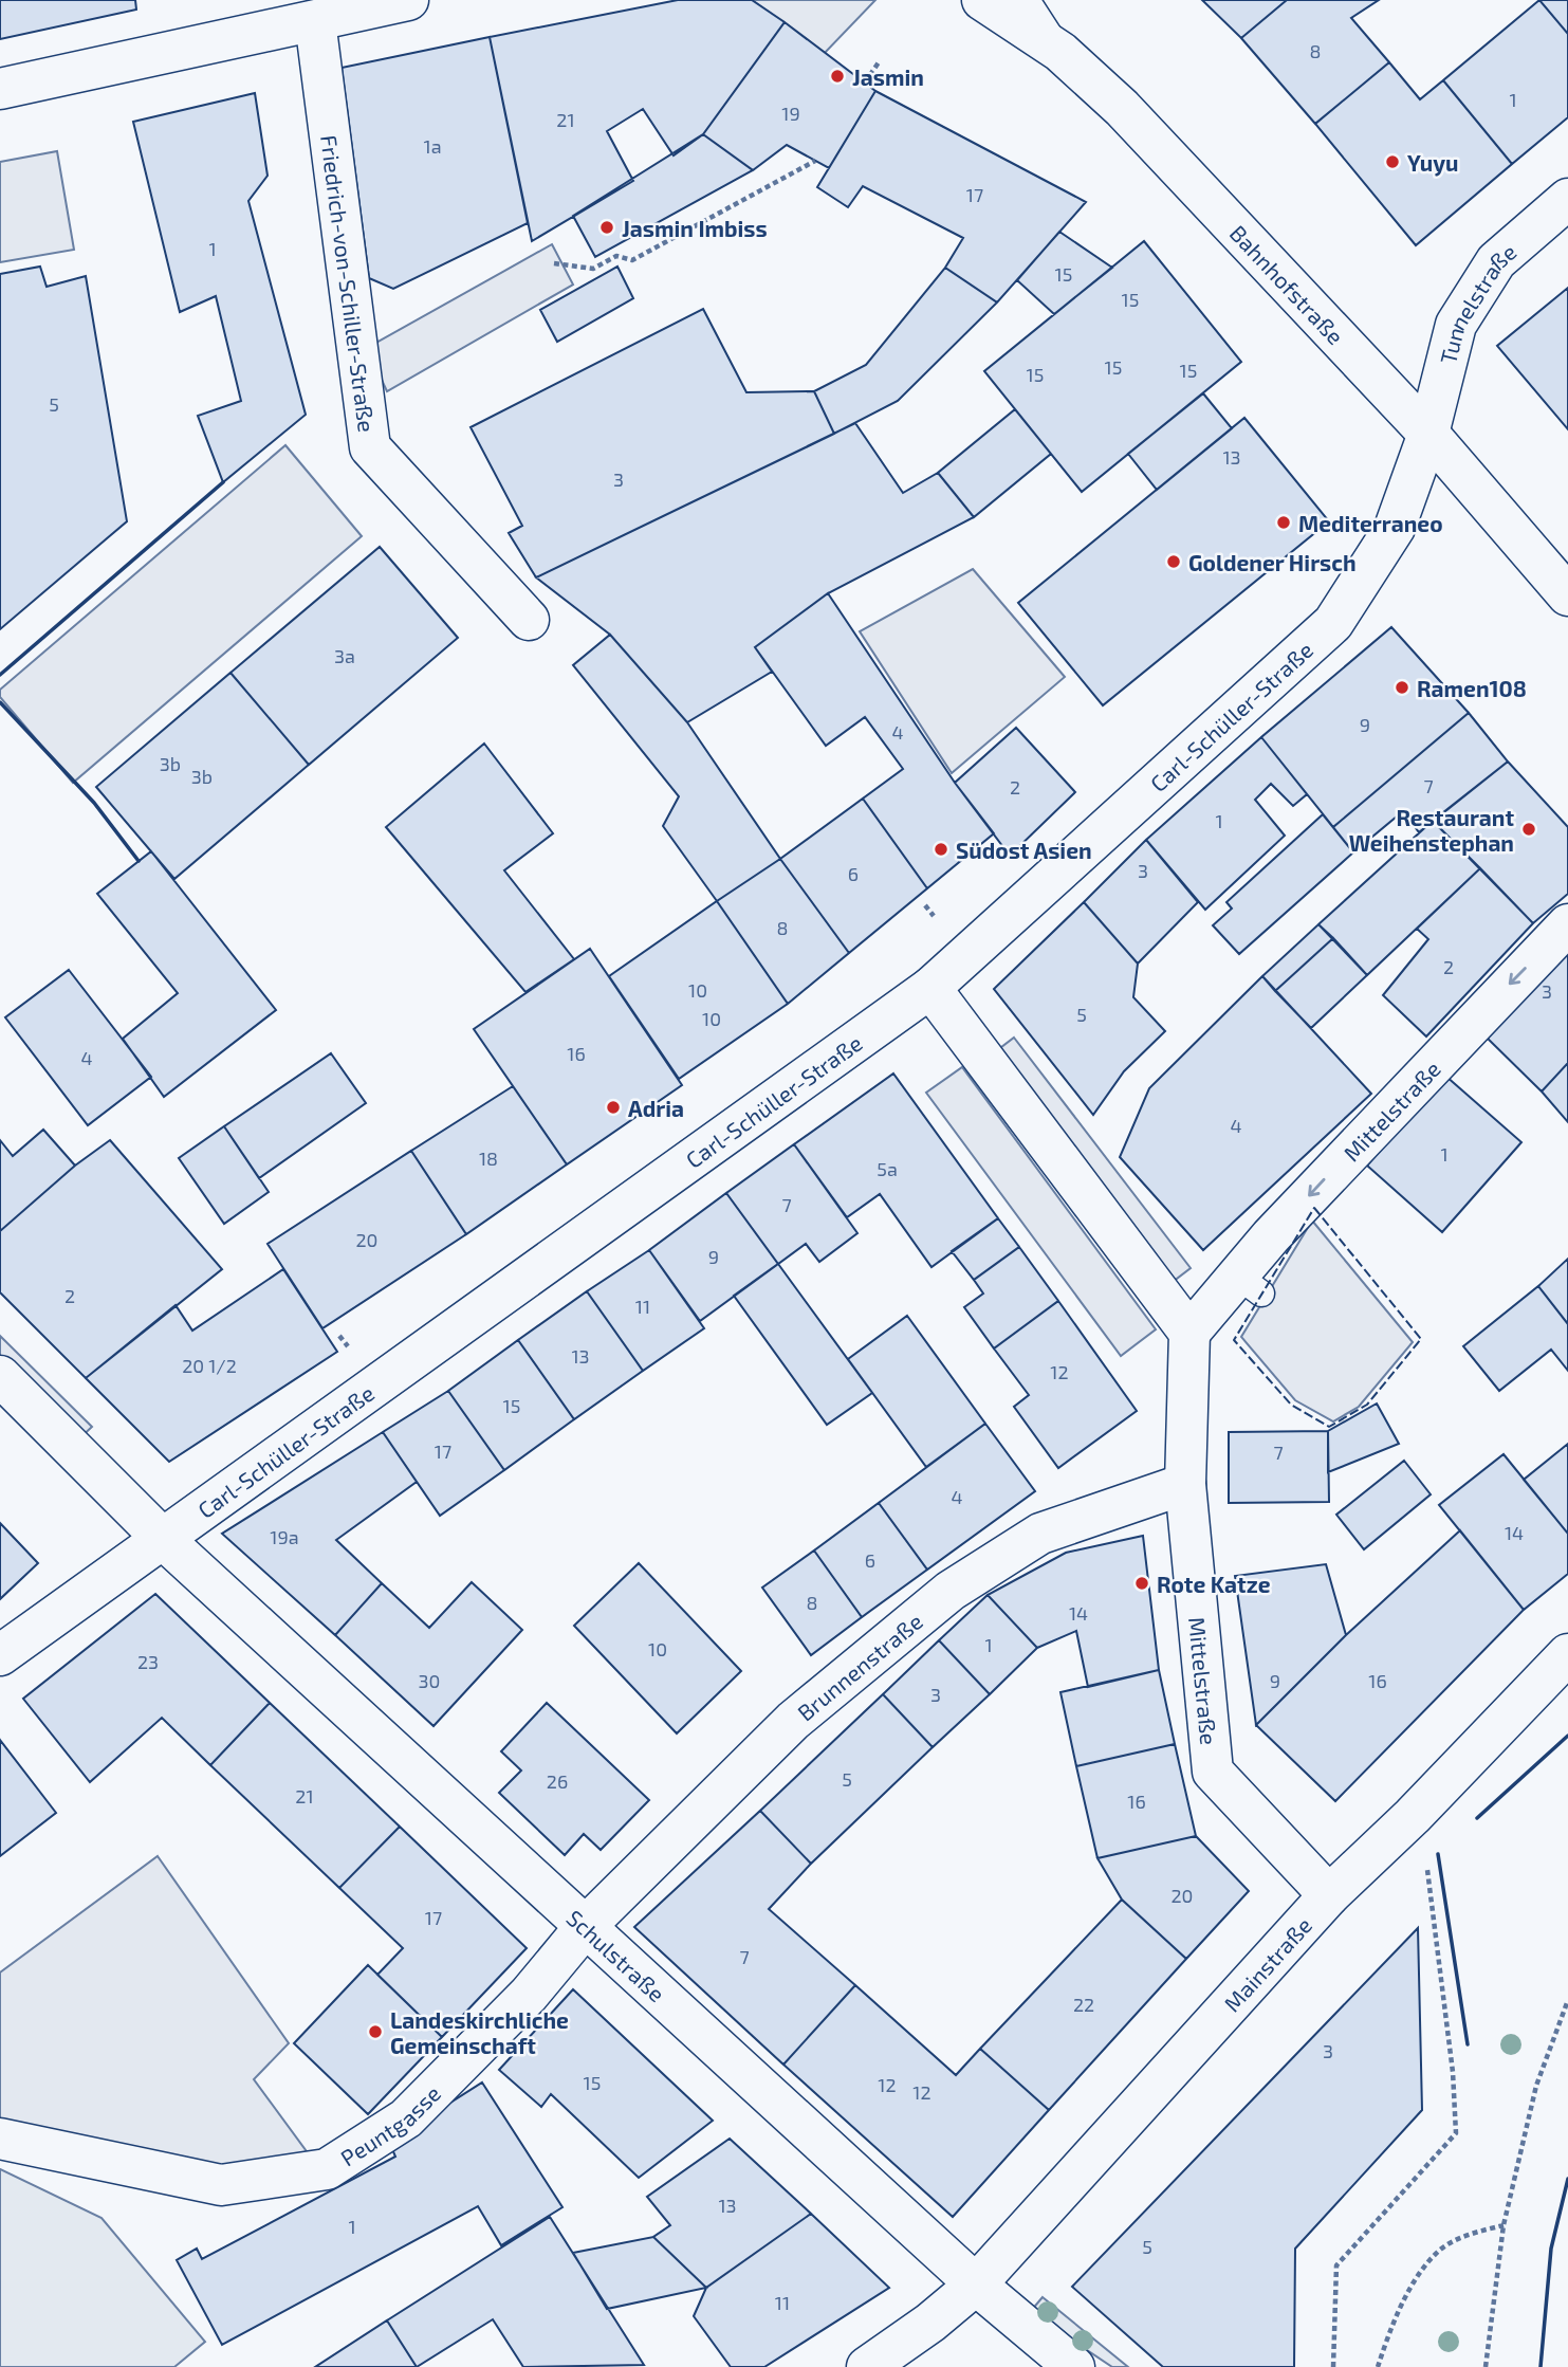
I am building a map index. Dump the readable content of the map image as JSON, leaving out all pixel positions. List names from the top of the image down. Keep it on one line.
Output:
{"streets":{"street":["Friedrich-von-Schiller-Straße","Bahnhofstraße","Tunnelstraße","Carl-Schüller-Straße","Mittelstraße","Brunnenstraße","Schulstraße","Mainstraße","Peuntgasse"]},"crossings":[["Bahnhofstraße","Tunnelstraße"],["Bahnhofstraße","Carl-Schüller-Straße"],["Tunnelstraße","Carl-Schüller-Straße"],["Carl-Schüller-Straße","Schulstraße"],["Mittelstraße","Brunnenstraße"],["Mittelstraße","Mainstraße"],["Brunnenstraße","Schulstraße"],["Brunnenstraße","Peuntgasse"],["Schulstraße","Mainstraße"],["Schulstraße","Peuntgasse"]],"one_way":["Mittelstraße"],"places":["Jasmin","Yuyu","Jasmin Imbiss","Mediterraneo","Goldener Hirsch","Ramen108","Restaurant Weihenstephan","Südost Asien","Adria","Rote Katze","Landeskirchliche Gemeinschaft"],"house_numbers":["8","1","19","21","1a","17","1","15","15","15","15","15","5","13","3","3a","9","4","3b","3b","7","2","1","3","6","8","2","10","3","5","10","16","4","4","1","18","5a","7","20","9","2","11","13","20 1/2","12","15","17","7","4","14","19a","6","8","14","1","10","23","30","9","16","3","5","26","21","16","20","17","7","22","3","15","12","12","13","1","5","11"]}
